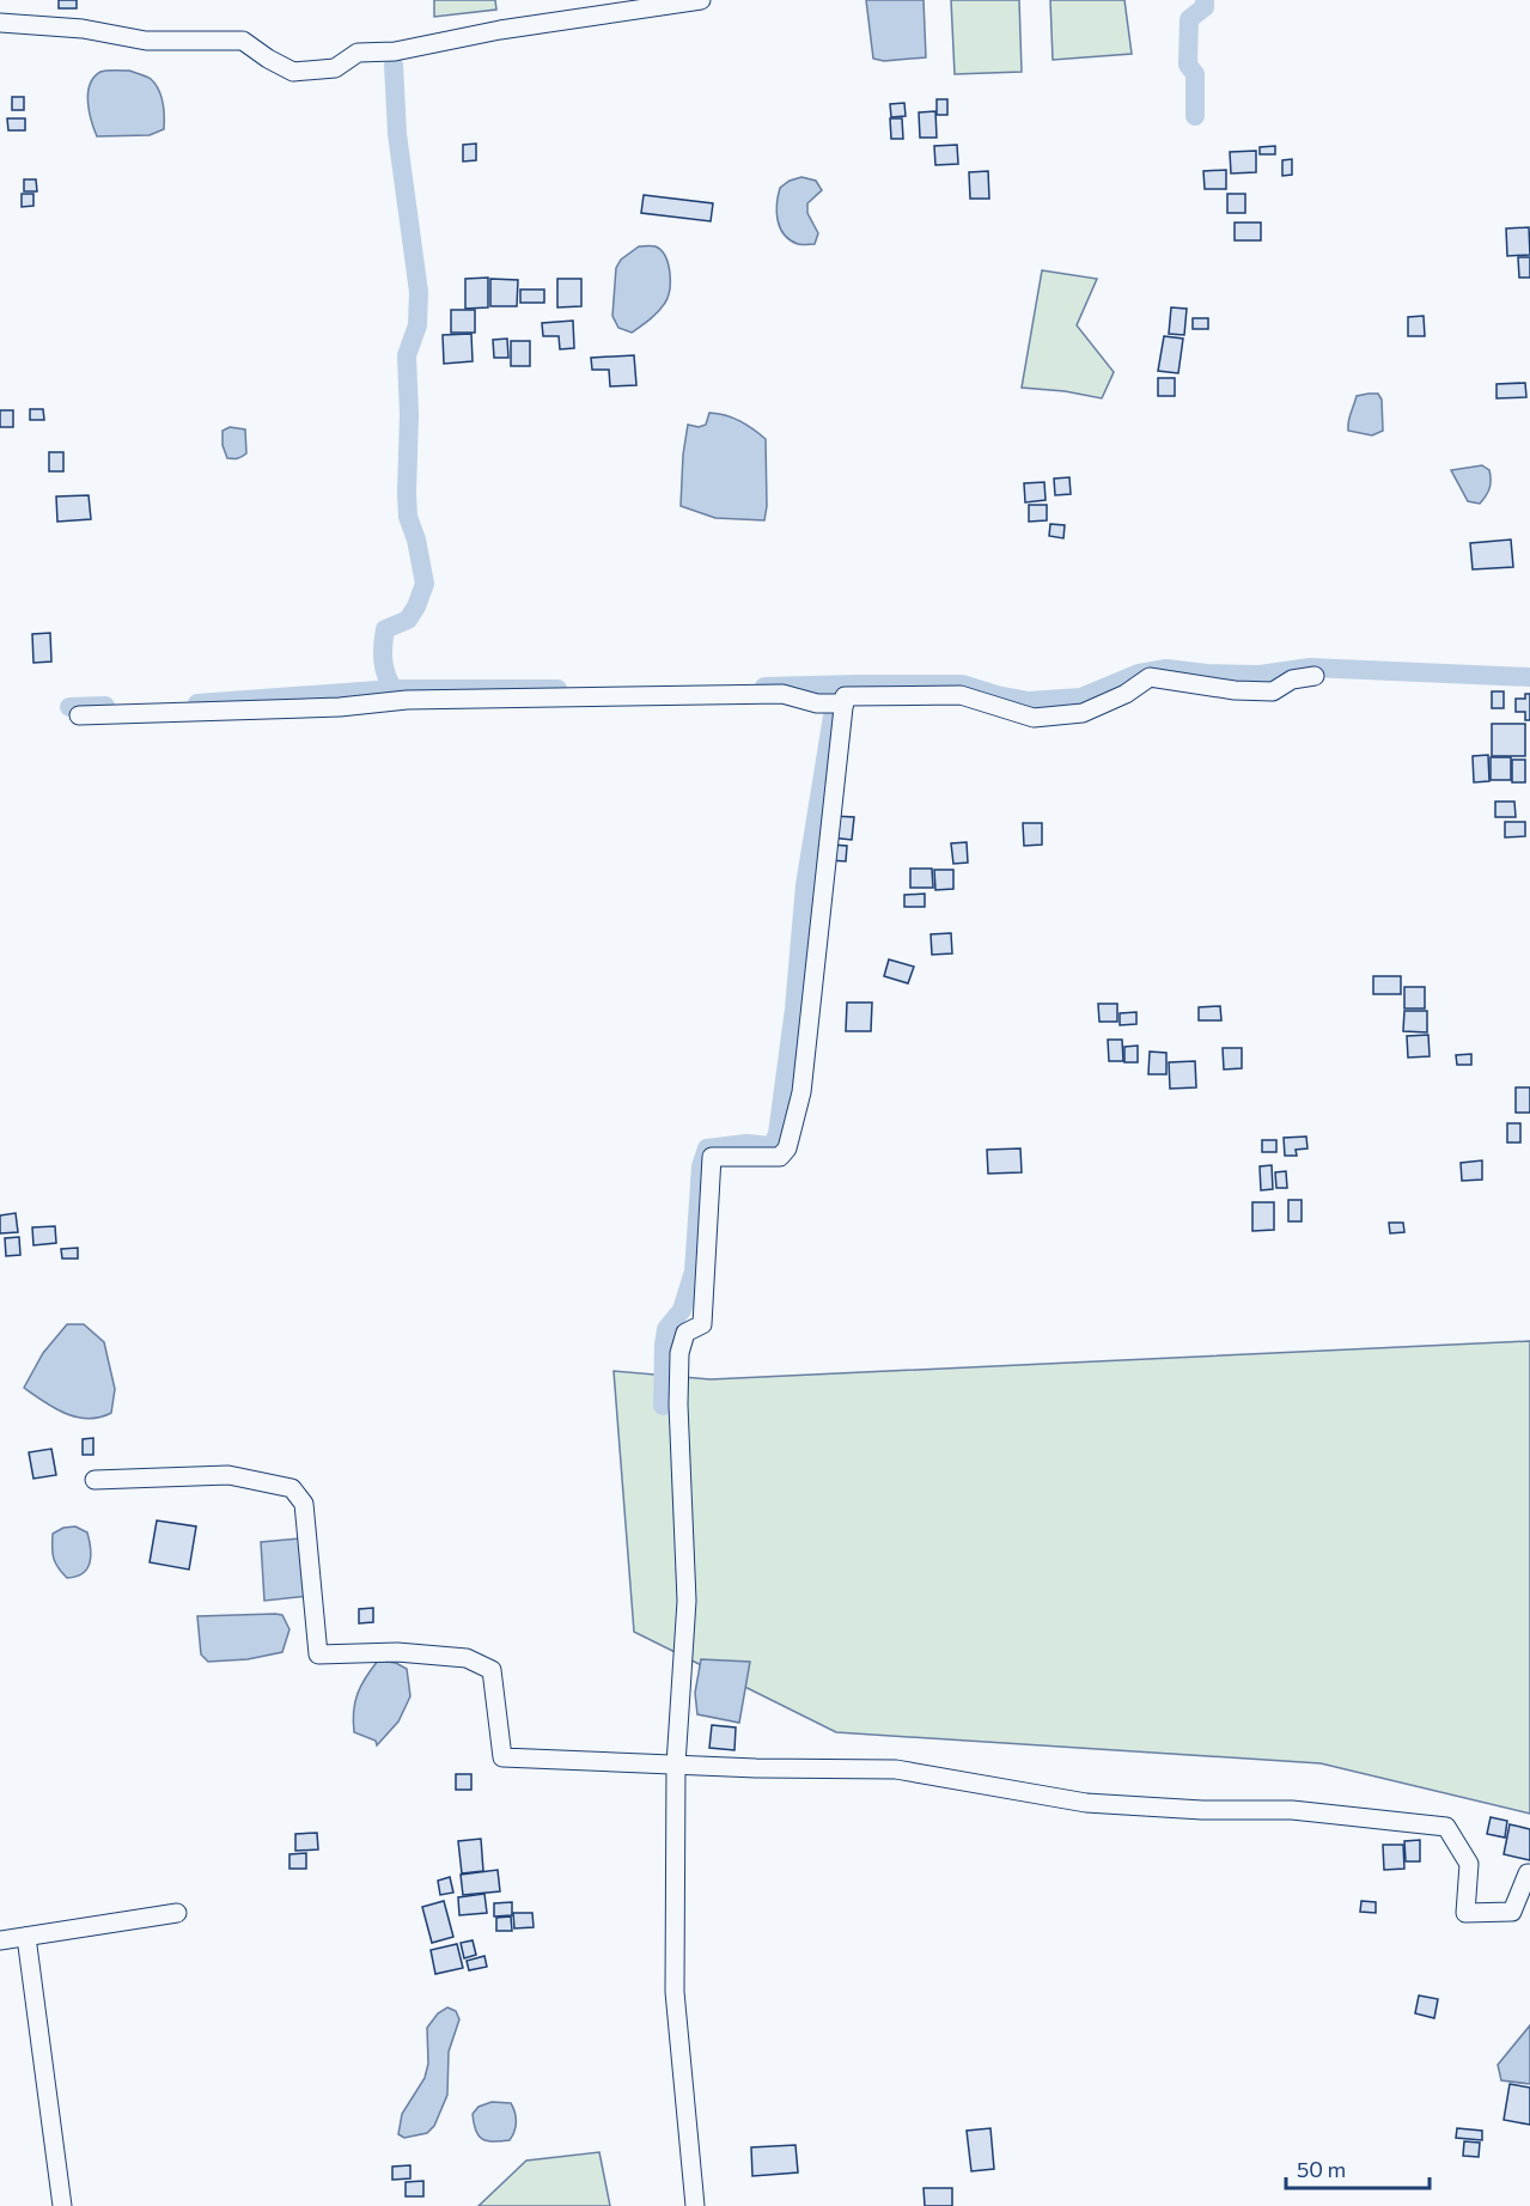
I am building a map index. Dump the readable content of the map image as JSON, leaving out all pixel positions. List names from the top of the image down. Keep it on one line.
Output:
{"scale_bar":"50 m"}
